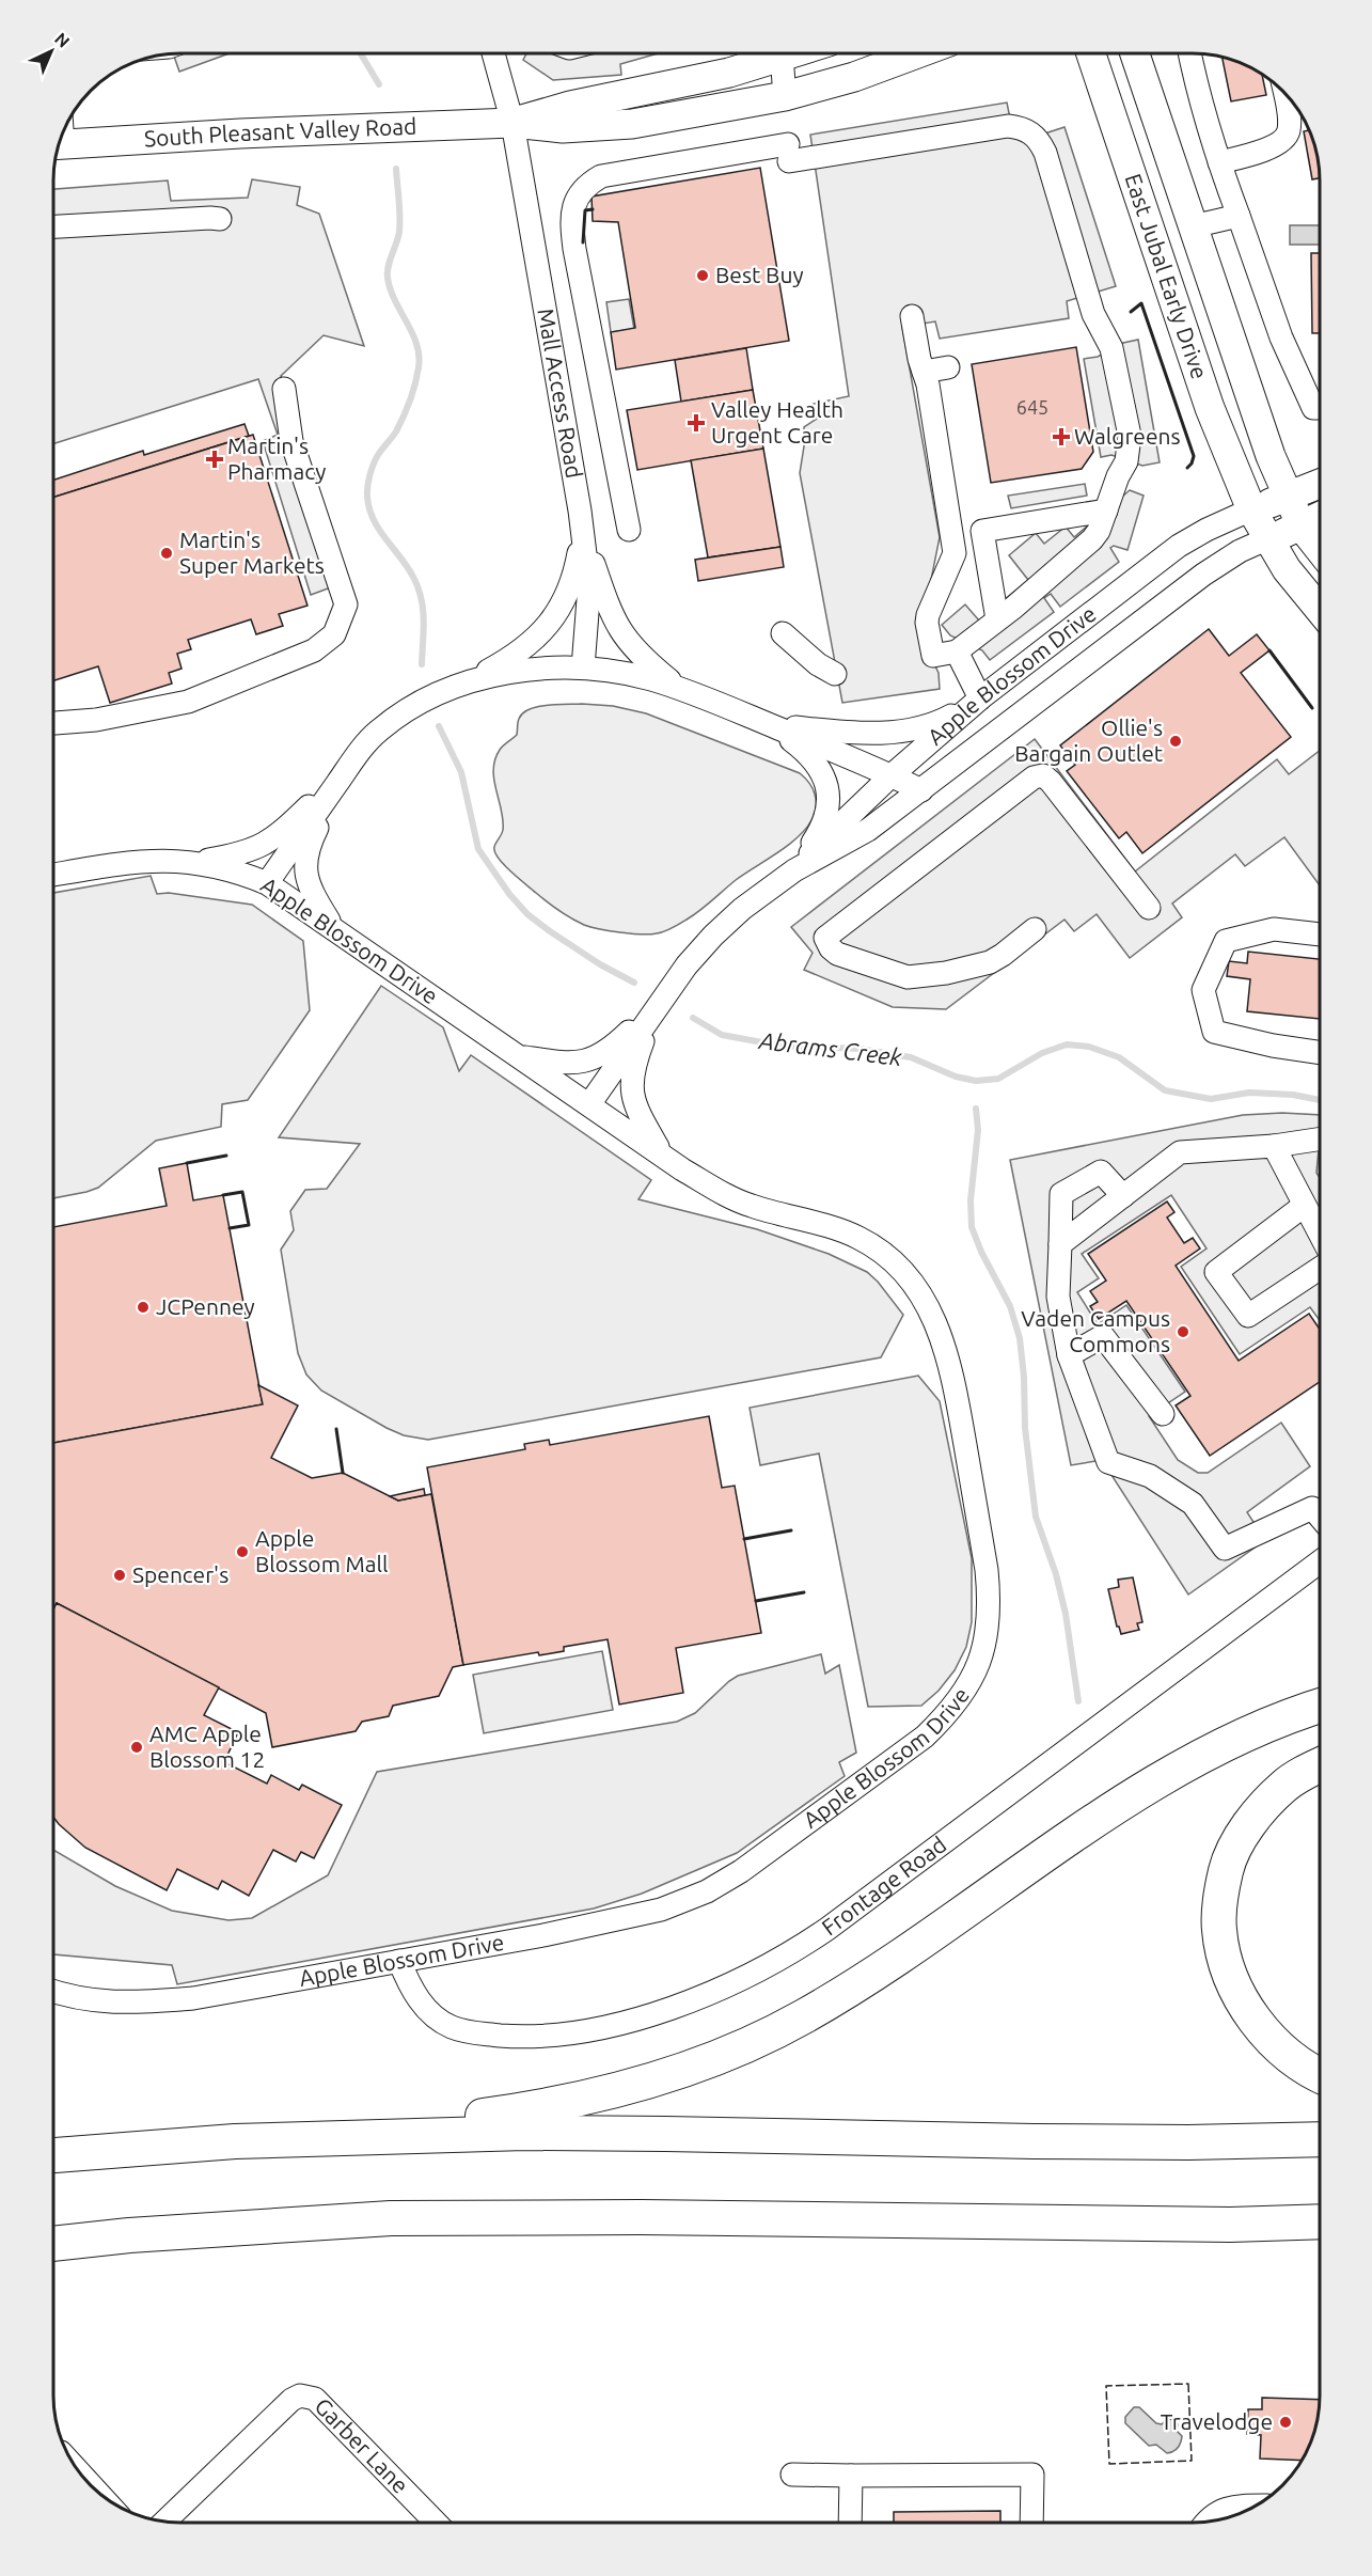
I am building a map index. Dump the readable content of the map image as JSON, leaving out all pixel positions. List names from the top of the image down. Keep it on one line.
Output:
{"streets":{"main road":["South Pleasant Valley Road","East Jubal Early Drive"],"street":["Mall Access Road","Apple Blossom Drive","Frontage Road","Garber Lane"]},"crossings":[["South Pleasant Valley Road","Mall Access Road"],["East Jubal Early Drive","Apple Blossom Drive"],["Apple Blossom Drive","Frontage Road"]],"water":["Abrams Creek"],"places":{"other":["Best Buy","Martin's Super Markets","Ollie's Bargain Outlet","JCPenney","Vaden Campus Commons","Apple Blossom Mall","Spencer's","AMC Apple Blossom 12","Travelodge"],"health":["Valley Health Urgent Care","Walgreens","Martin's Pharmacy"]},"house_numbers":["645"],"north":"top right"}
